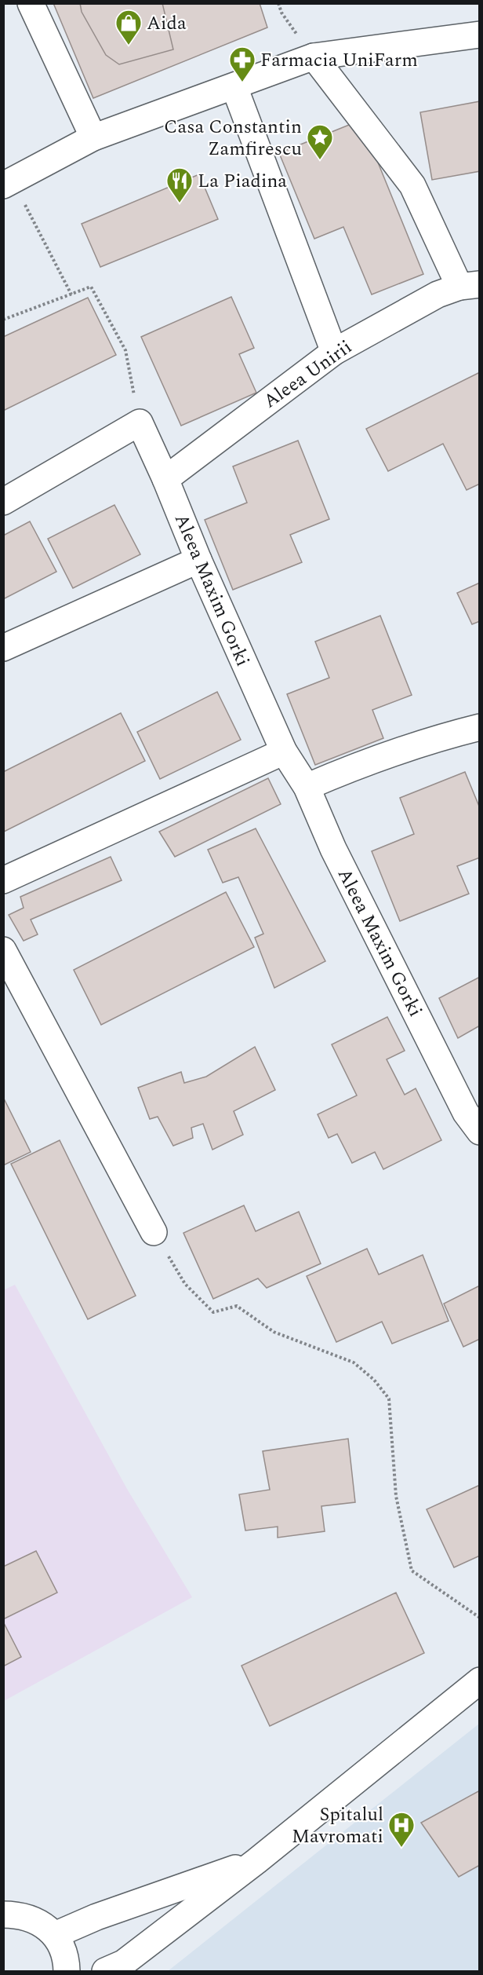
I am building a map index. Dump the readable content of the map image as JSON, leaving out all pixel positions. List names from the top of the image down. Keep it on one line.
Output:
{"streets":{"street":["Aleea Unirii","Aleea Maxim Gorki"]},"crossings":[["Aleea Unirii","Aleea Maxim Gorki"]],"places":{"shop":["Aida"],"pharmacy":["Farmacia UniFarm"],"place":["Casa Constantin Zamfirescu"],"restaurant":["La Piadina"],"hospital":["Spitalul Mavromati"]}}
